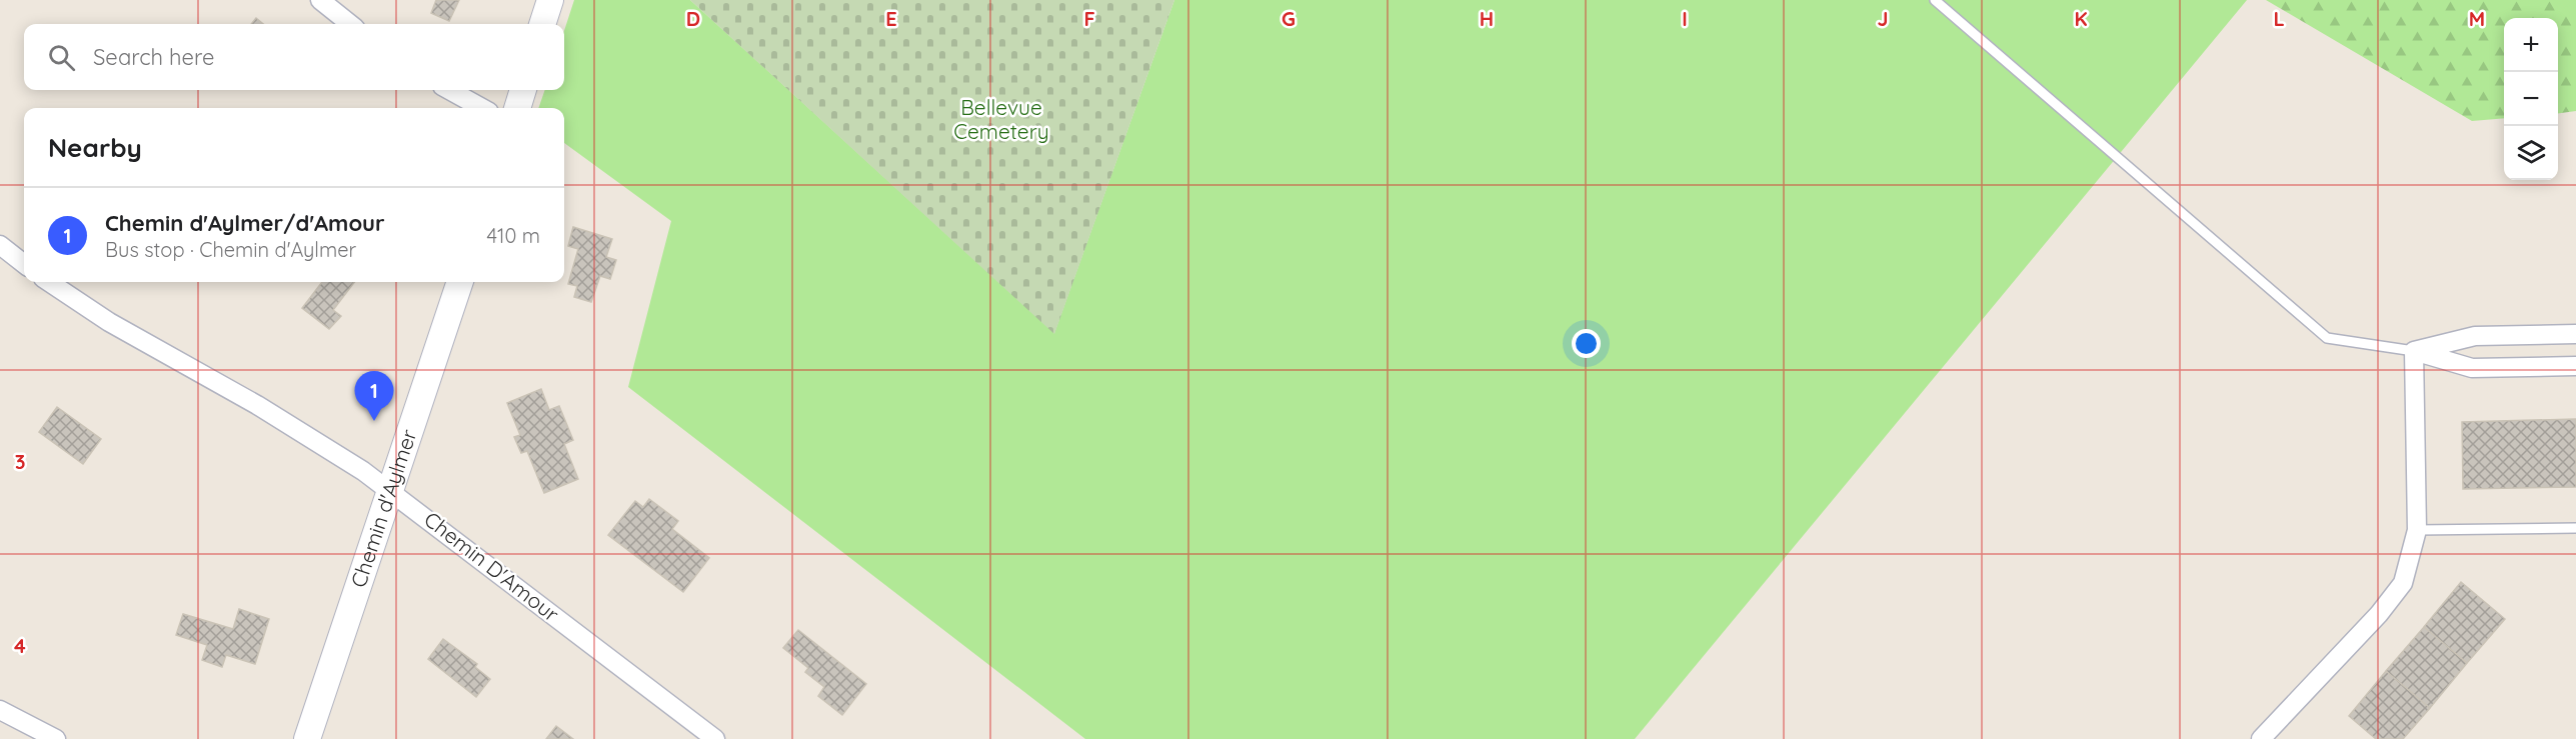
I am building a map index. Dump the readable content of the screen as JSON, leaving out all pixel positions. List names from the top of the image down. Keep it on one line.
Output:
{"streets":{"main road":["Chemin d'Aylmer"],"street":["Chemin D'Amour"]},"crossings":[["Chemin d'Aylmer","Chemin D'Amour"]],"parks":["Bellevue Cemetery"],"page":{"map_buttons":["+","−"],"search":"Search here","heading":"Nearby","list":[{"mark":"1","name":"Chemin d'Aylmer/d'Amour","note":"Bus stop · Chemin d'Aylmer","value":"410 m"}],"pins":"1"},"grid":{"columns":["D","E","F","G","H","I","J","K","L","M"],"rows":["3","4"]}}
